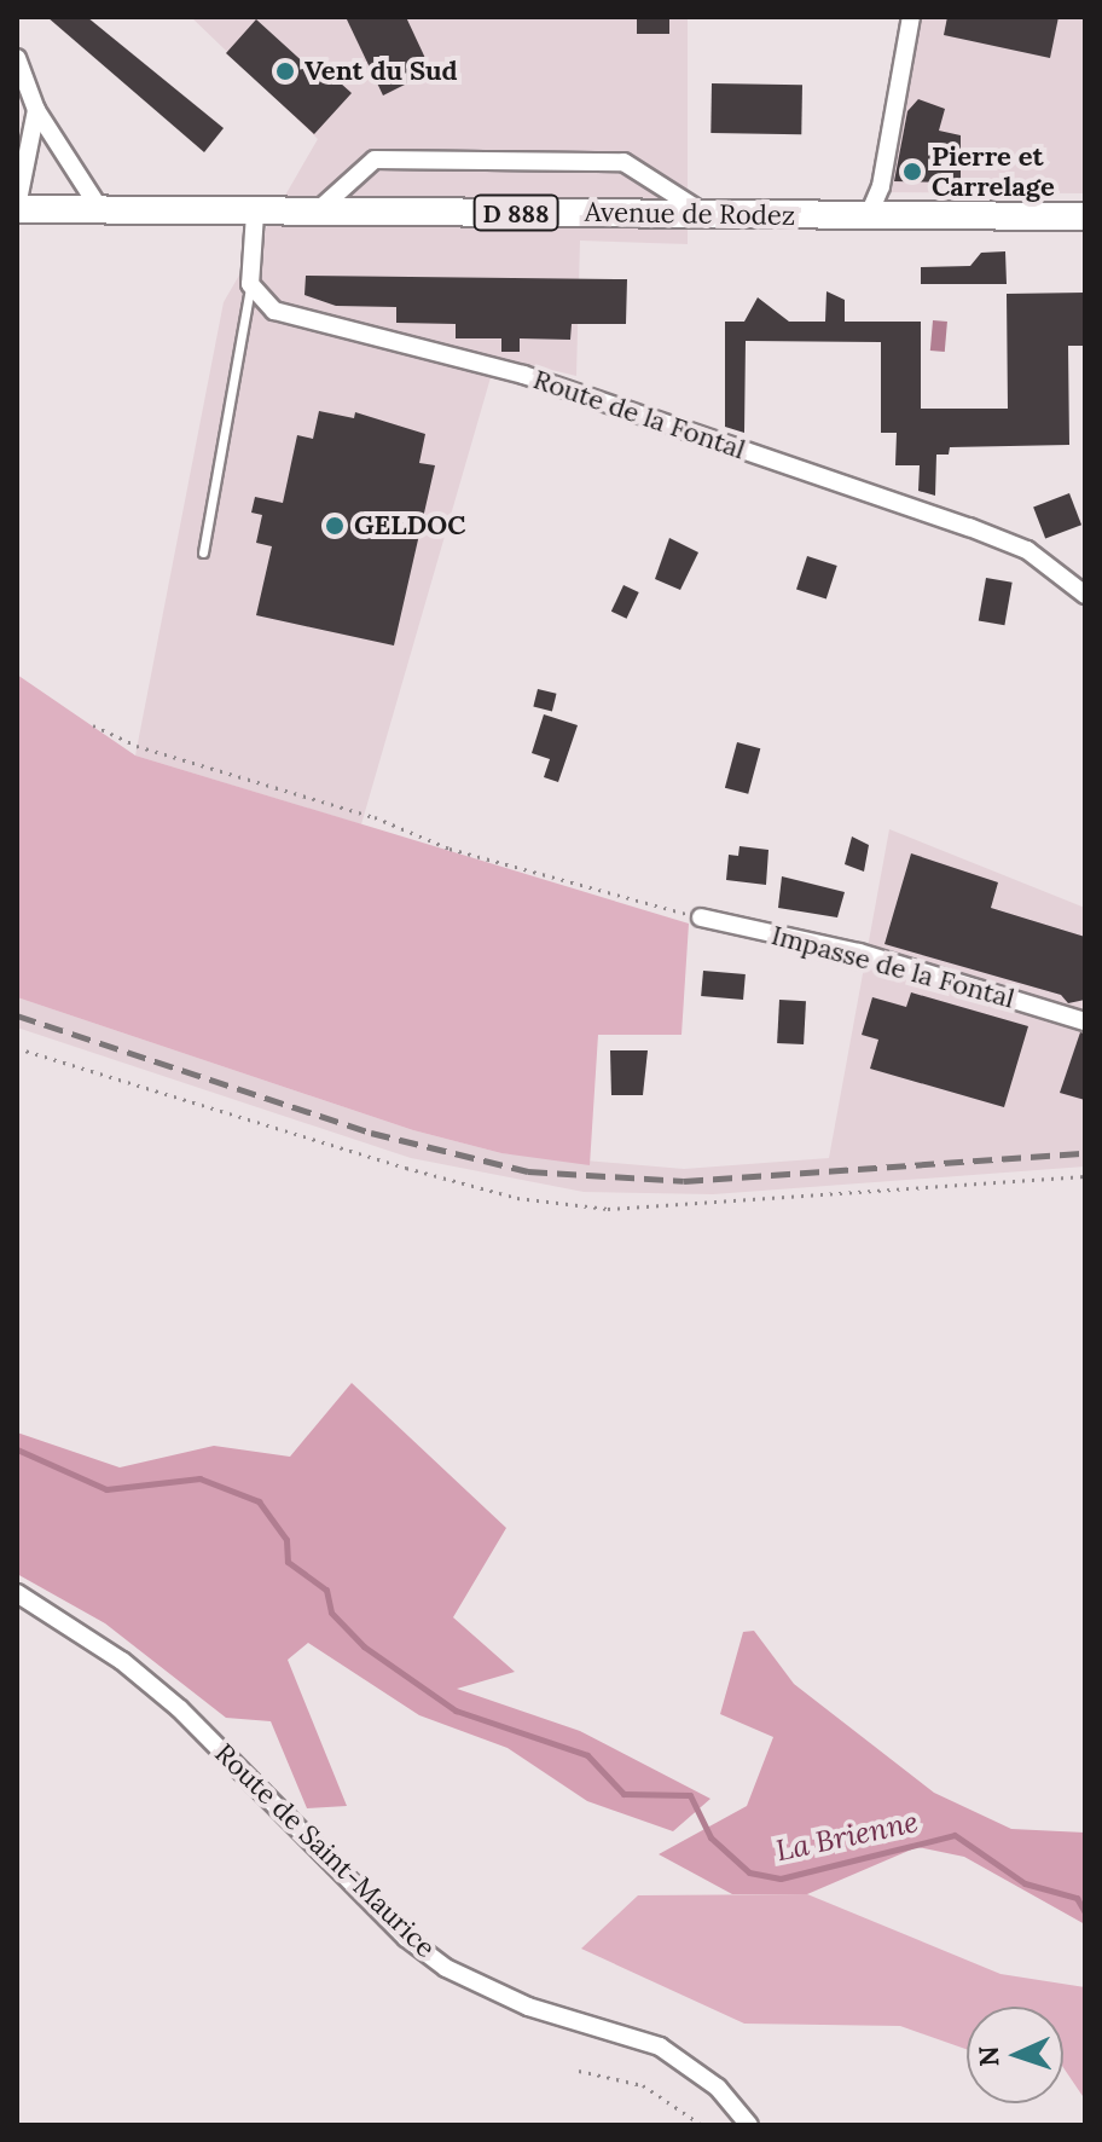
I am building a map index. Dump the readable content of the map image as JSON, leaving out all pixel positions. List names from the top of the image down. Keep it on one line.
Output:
{"streets":{"main road":["D 888","Avenue de Rodez"],"street":["Route de la Fontal","Impasse de la Fontal","Route de Saint-Maurice"]},"water":["La Brienne"],"places":["Vent du Sud","Pierre et Carrelage","GELDOC"],"north":"left"}
